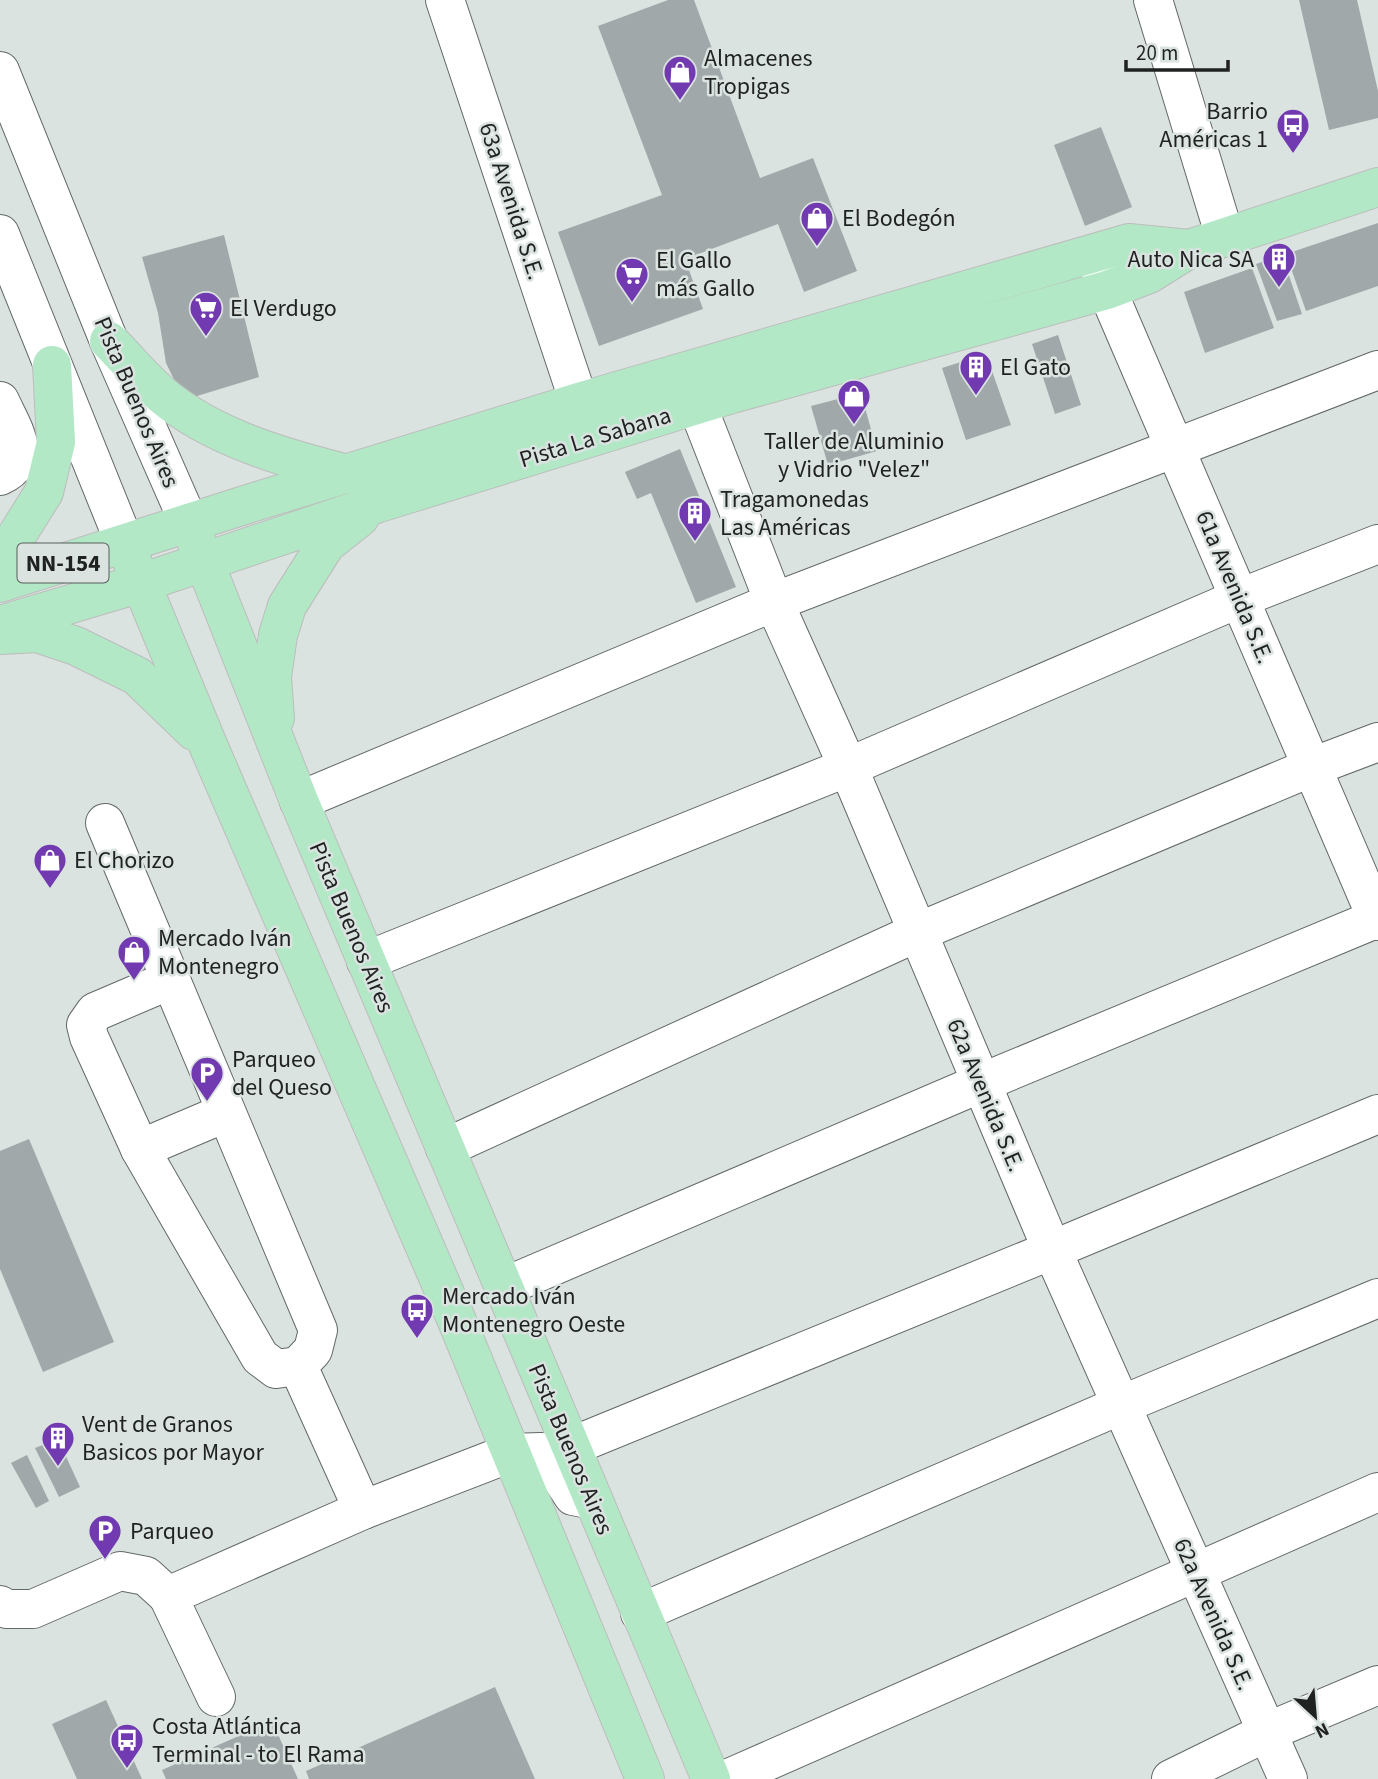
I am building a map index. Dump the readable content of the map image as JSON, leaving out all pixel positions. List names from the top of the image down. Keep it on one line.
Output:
{"streets":{"main road":["Pista Buenos Aires","Pista La Sabana","NN-154"],"street":["63a Avenida S.E.","61a Avenida S.E.","62a Avenida S.E."]},"crossings":[["63a Avenida S.E.","Pista La Sabana"],["Pista Buenos Aires","Pista La Sabana"],["Pista La Sabana","61a Avenida S.E."],["Pista La Sabana","62a Avenida S.E."]],"places":{"shop":["Almacenes Tropigas","El Bodegón","Taller de Aluminio y Vidrio \"Velez\"","El Chorizo","Mercado Iván Montenegro"],"bus stop":["Barrio Américas 1","Mercado Iván Montenegro Oeste","Costa Atlántica Terminal - to El Rama"],"building":["Auto Nica SA","El Gato","Tragamonedas Las Américas","Vent de Granos Basicos por Mayor"],"supermarket":["El Gallo más Gallo","El Verdugo"],"parking":["Parqueo del Queso","Parqueo"]},"scale_bar":"20 m","north":"bottom right"}
